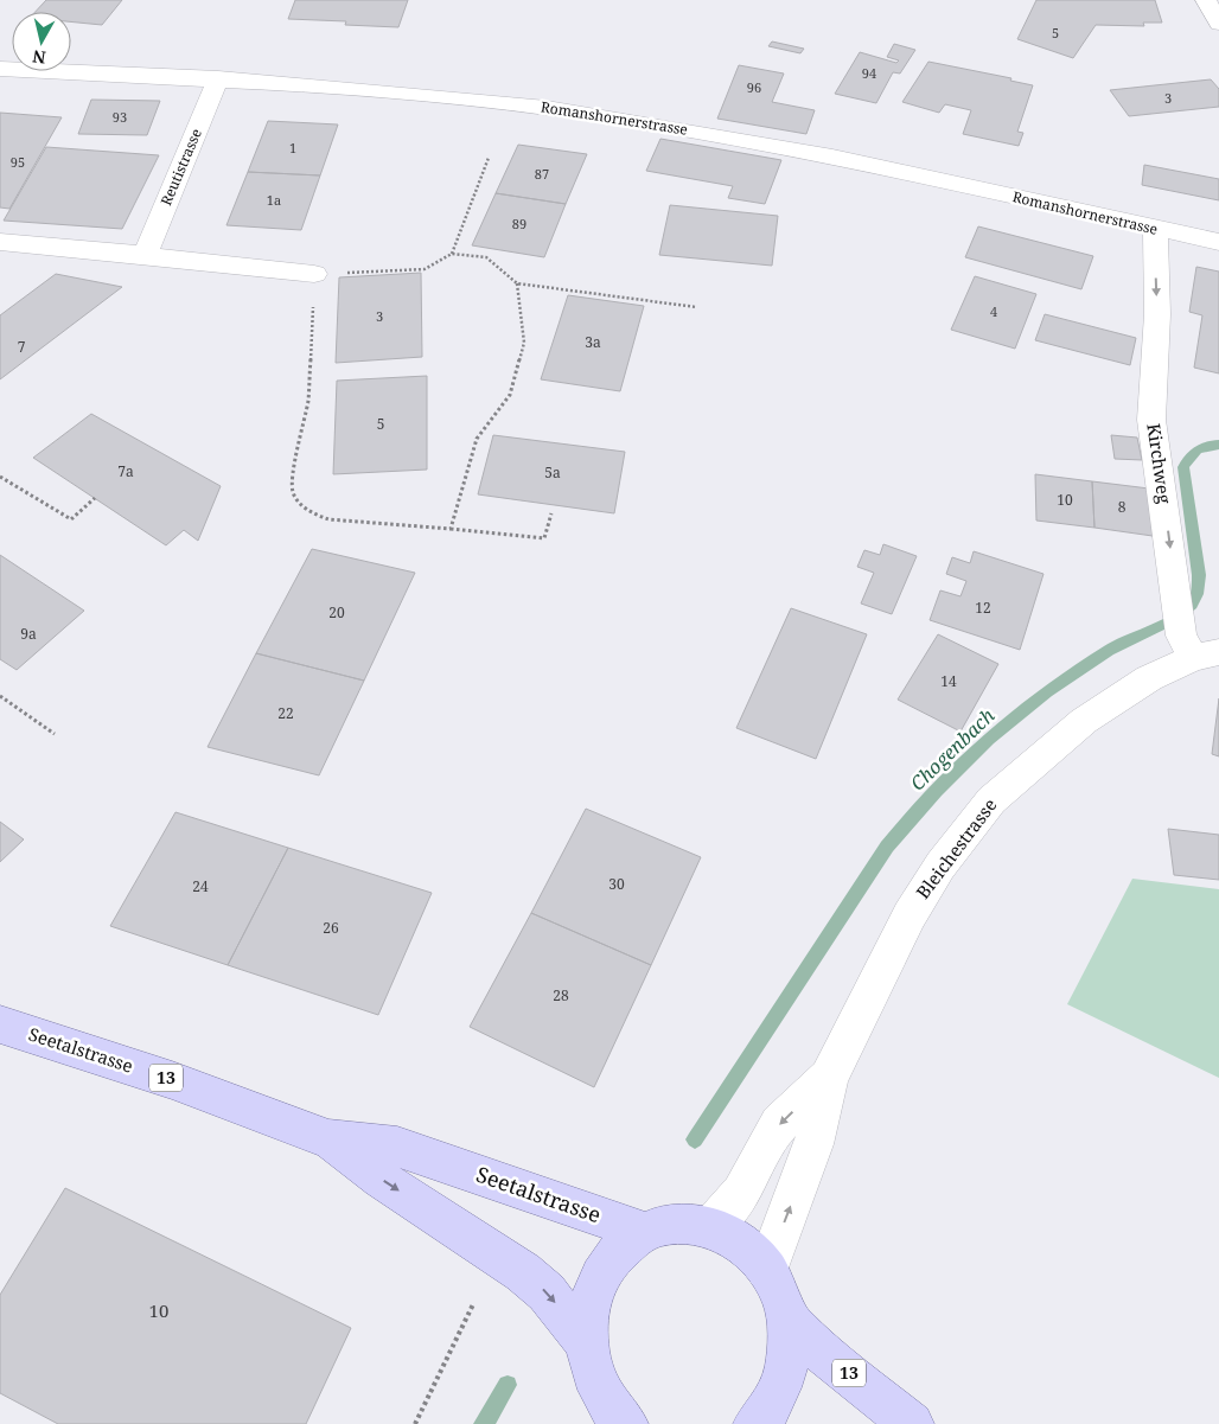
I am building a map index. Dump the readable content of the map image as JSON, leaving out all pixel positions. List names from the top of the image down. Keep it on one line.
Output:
{"streets":{"main road":["Seetalstrasse","13"],"street":["Romanshornerstrasse","Reutistrasse","Kirchweg","Bleichestrasse"]},"crossings":[["Romanshornerstrasse","Reutistrasse"],["Romanshornerstrasse","Kirchweg"],["Kirchweg","Bleichestrasse"]],"one_way":["Kirchweg"],"water":["Chogenbach"],"house_numbers":["5","94","96","3","93","1","95","87","1a","89","4","3","3a","7","5","7a","5a","10","8","12","20","9a","14","22","30","24","26","28","10"],"north":"bottom"}
